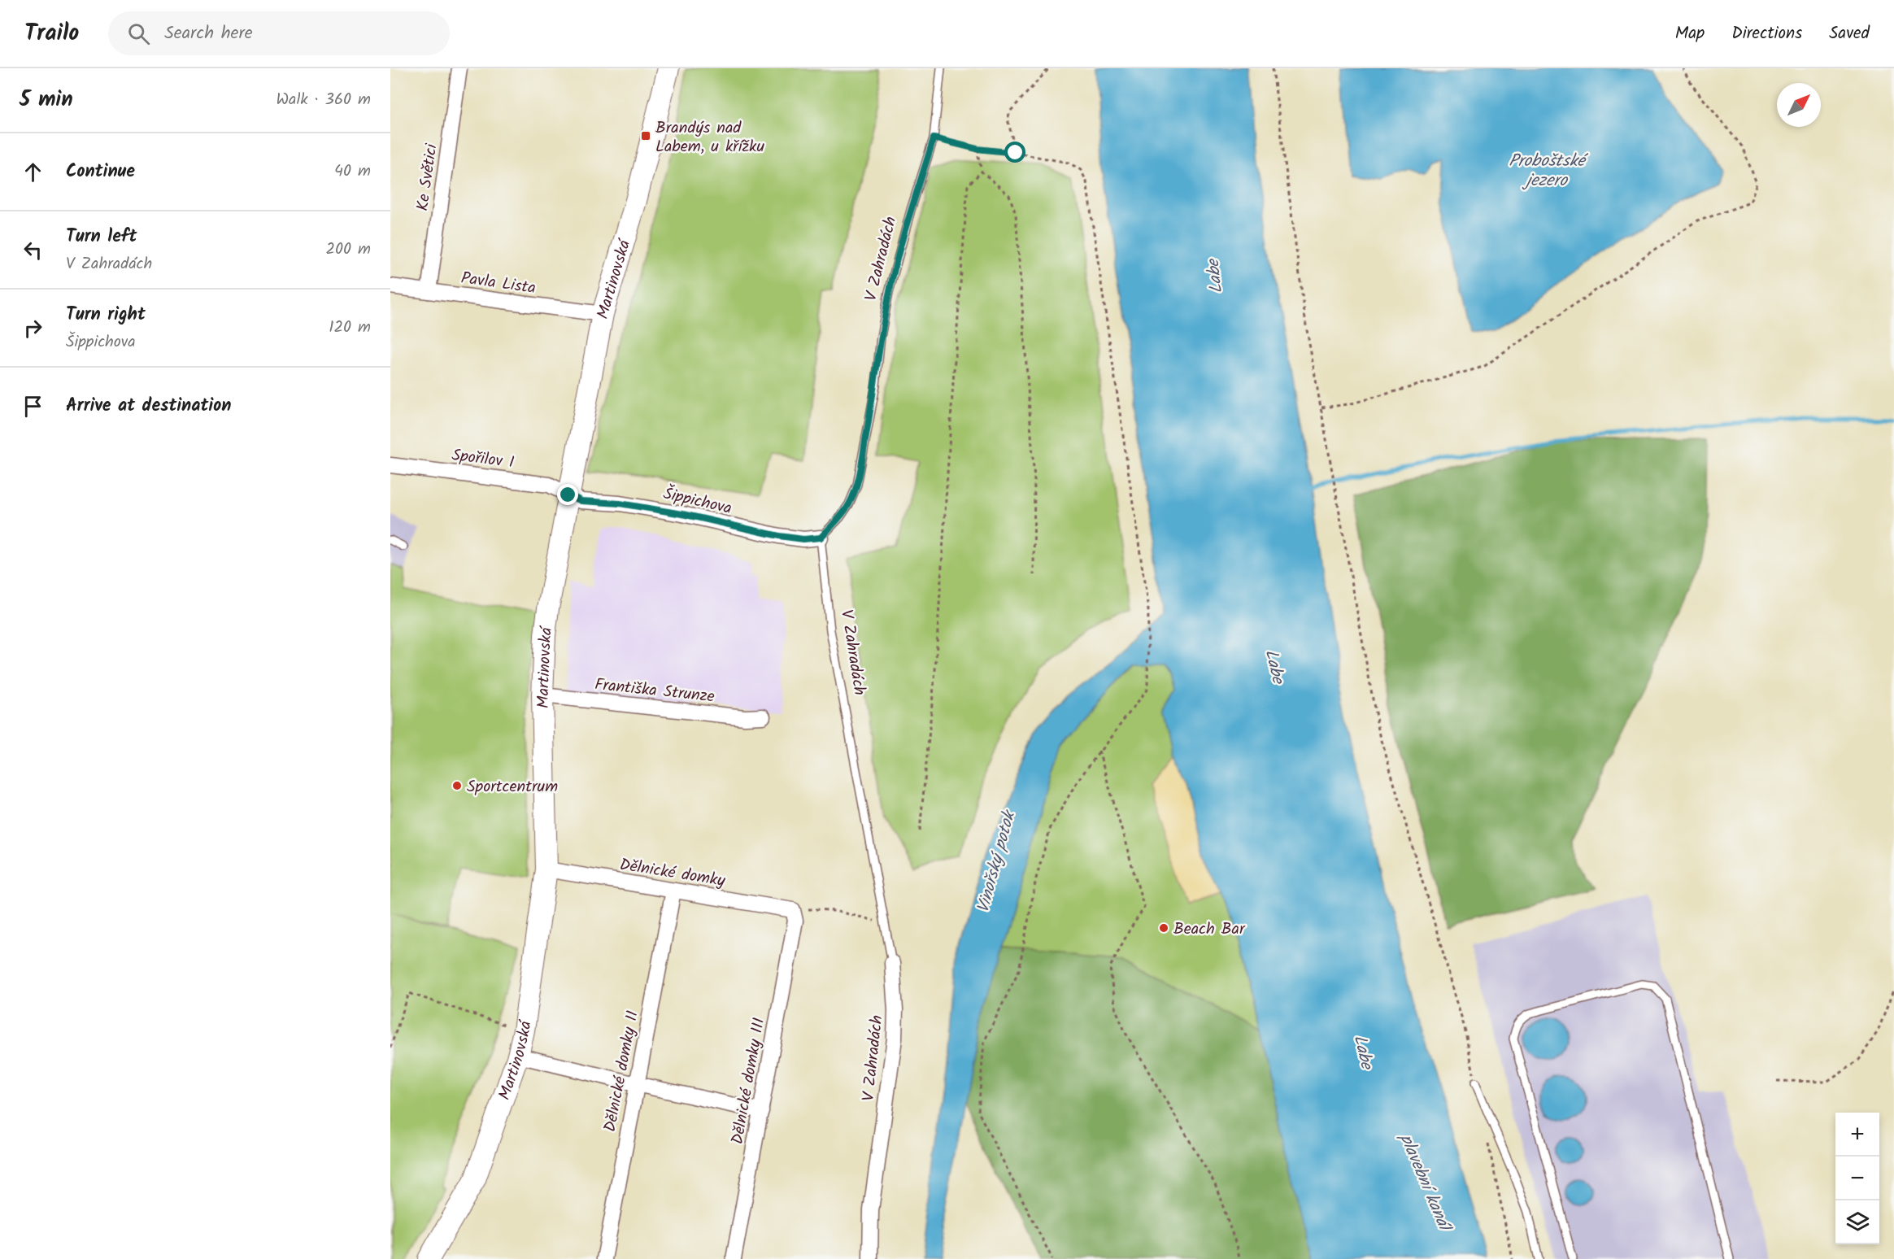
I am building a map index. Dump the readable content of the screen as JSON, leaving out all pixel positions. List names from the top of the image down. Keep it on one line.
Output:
{"streets":{"street":["Ke Světici","V Zahradách","Martinovská","Pavla Lista","Spořilov I","Šippichova","Františka Strunze","Dělnické domky","Dělnické domky II","Dělnické domky III"]},"crossings":[["Ke Světici","Pavla Lista"],["V Zahradách","Šippichova"],["Martinovská","Pavla Lista"],["Martinovská","Spořilov I"],["Martinovská","Šippichova"],["Martinovská","Františka Strunze"],["Martinovská","Dělnické domky"],["Spořilov I","Šippichova"],["Dělnické domky","Dělnické domky II"],["Dělnické domky","Dělnické domky III"]],"water":["Proboštské jezero","Labe","Vinořský potok","plavební kanál"],"places":{"transit":["Brandýs nad Labem, u křížku"],"other":["Sportcentrum","Beach Bar"]},"north":"top right","page":{"header":"Trailo","search":"Search here","nav":["Map","Directions","Saved"],"heading":["5 min","Walk · 360 m"],"list":[["Continue","40 m"],["Turn left","V Zahradách","200 m"],["Turn right","Šippichova","120 m"],"Arrive at destination"],"map_buttons":["+","−"]}}
